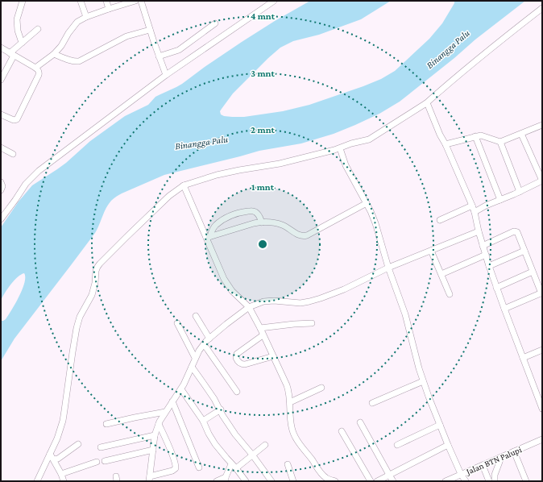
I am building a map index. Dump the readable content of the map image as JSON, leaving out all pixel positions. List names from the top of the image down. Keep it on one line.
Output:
{"streets":{"street":["Jalan BTN Palupi"]},"water":["Binangga Palu"],"rings":["4 mnt","3 mnt","2 mnt","1 mnt"]}
